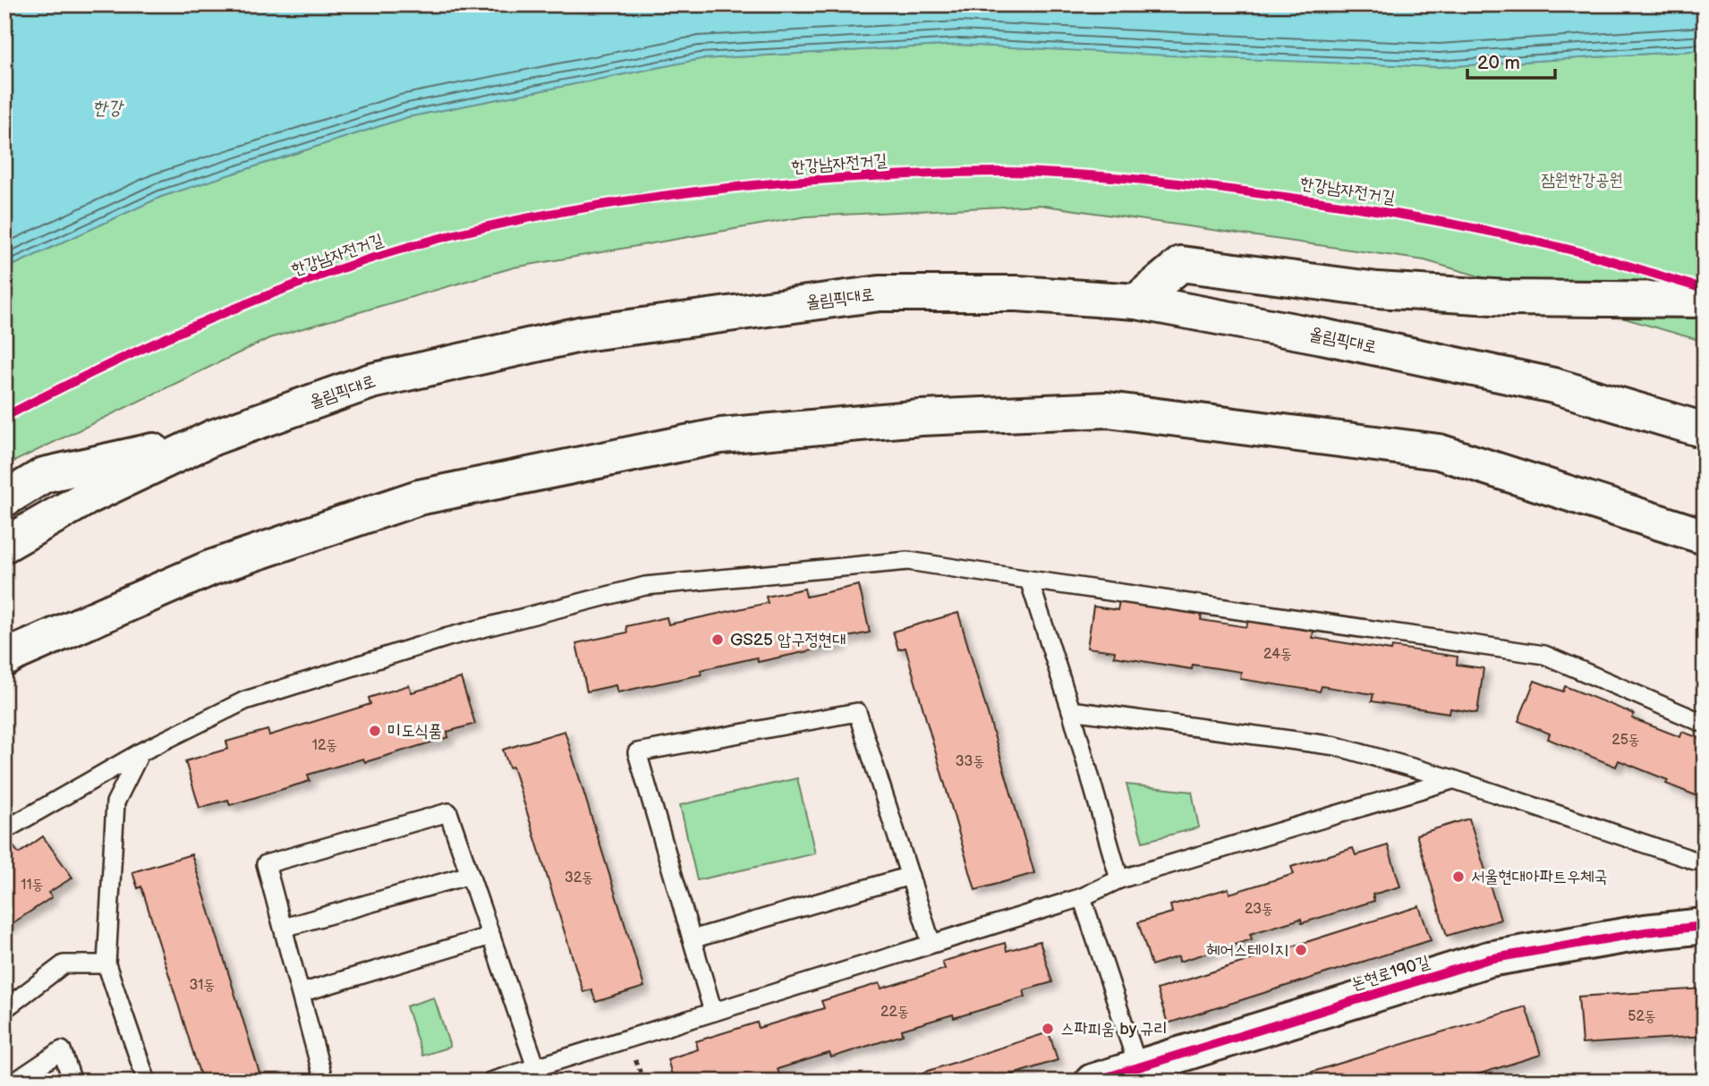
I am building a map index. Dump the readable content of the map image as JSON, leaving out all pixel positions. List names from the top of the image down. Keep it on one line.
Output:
{"streets":{"main road":["올림픽대로","논현로190길"],"cycle path":["한강남자전거길"]},"water":["한강"],"parks":["잠원한강공원"],"places":["GS25 압구정현대","미도식품","서울현대아파트우체국","헤어스테이지","스파피움 by 규리"],"house_numbers":["24동","25동","12동","33동","32동","11동","23동","31동","22동","52동"],"scale_bar":"20 m"}
